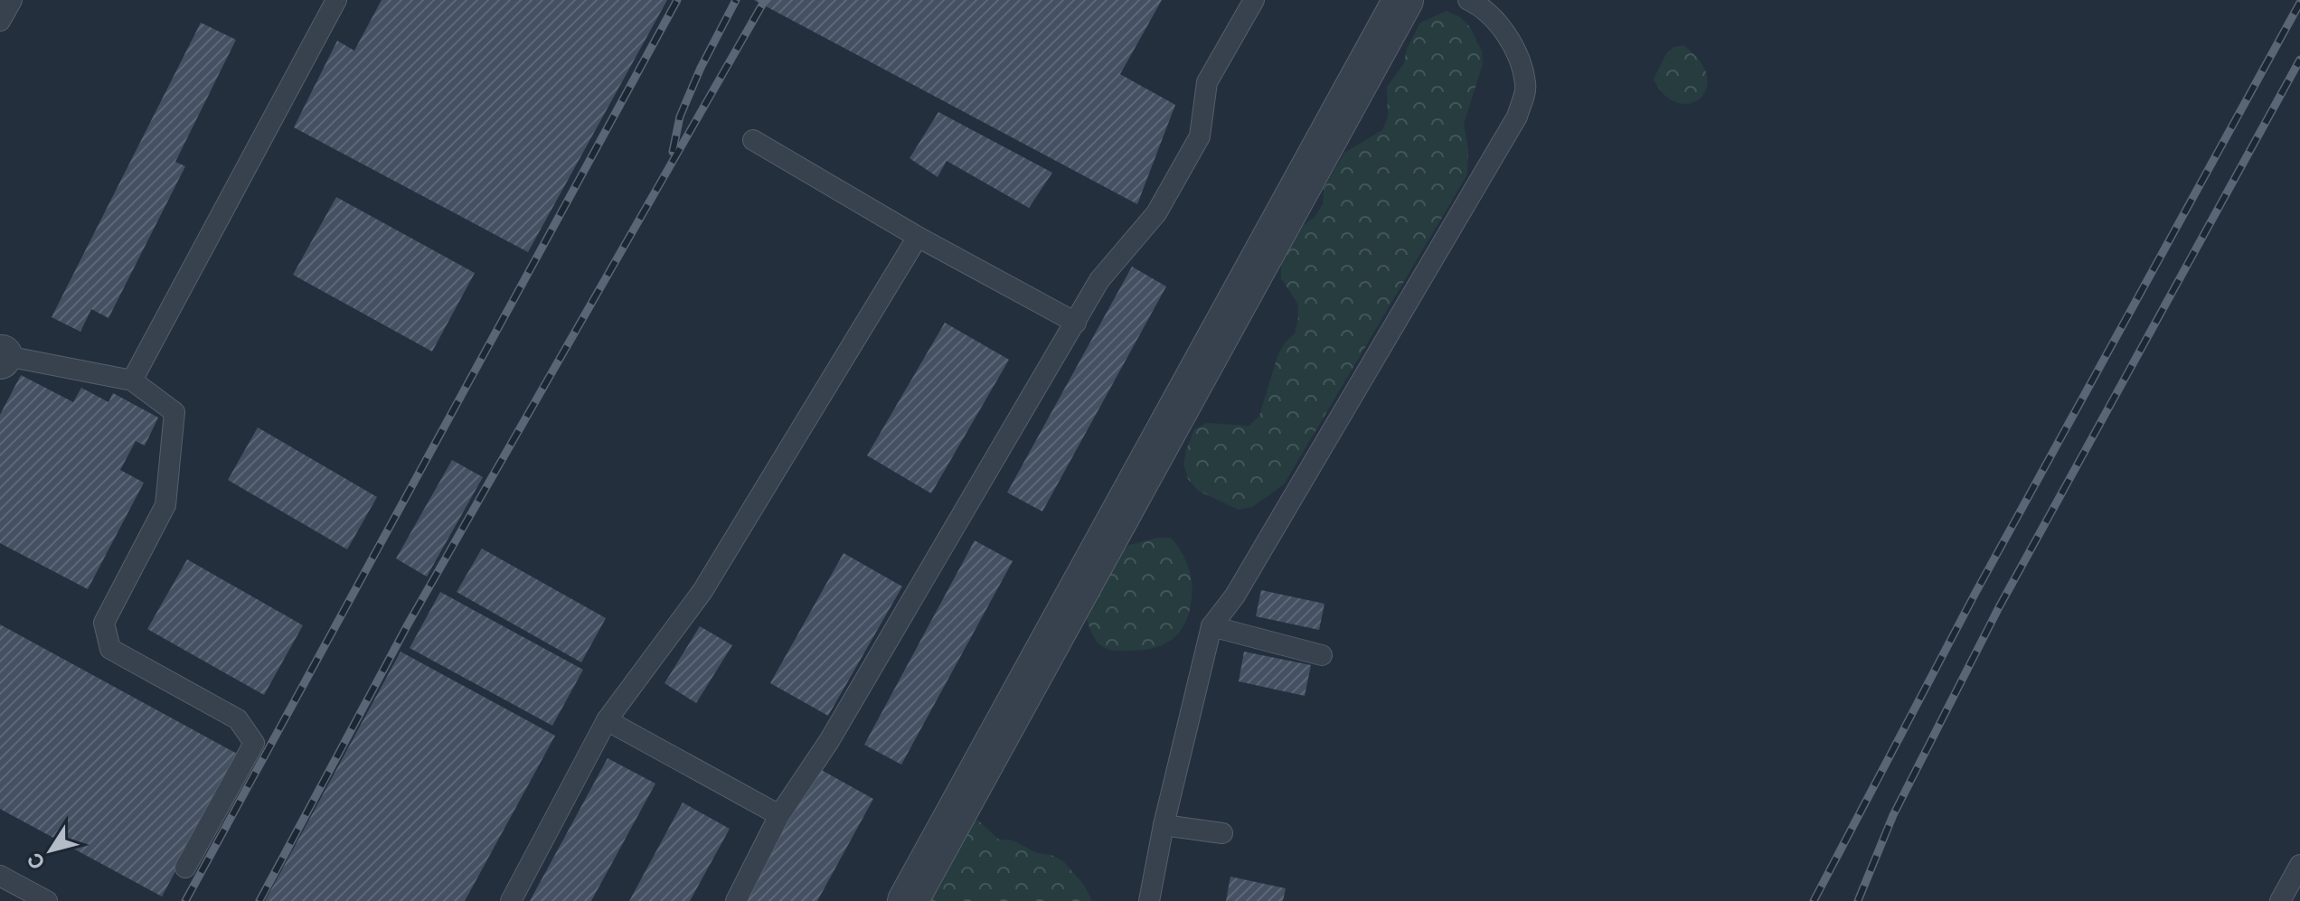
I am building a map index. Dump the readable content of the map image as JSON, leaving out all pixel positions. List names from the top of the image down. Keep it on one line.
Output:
{"north":"bottom left"}
